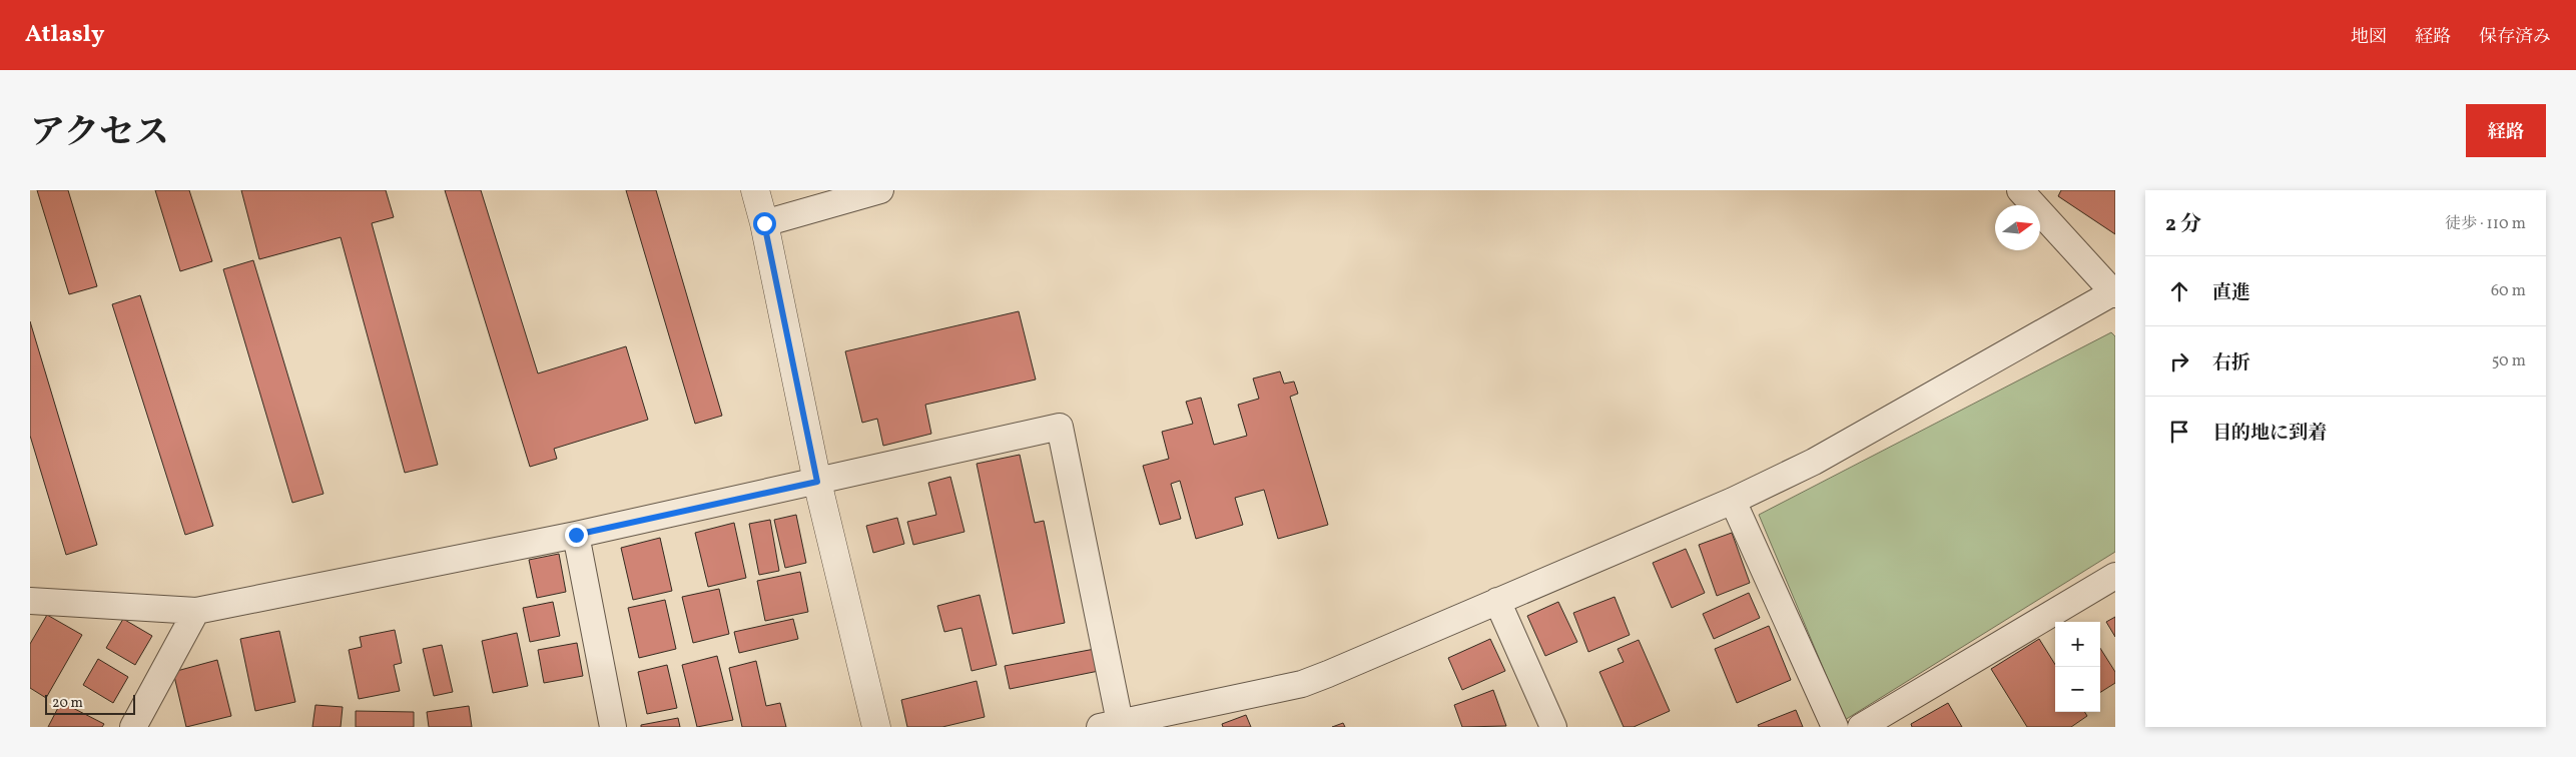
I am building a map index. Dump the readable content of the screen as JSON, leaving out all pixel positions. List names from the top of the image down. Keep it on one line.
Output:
{"scale_bar":"20 m","north":"right","page":{"header":"Atlasly","nav":["地図","経路","保存済み"],"title":"アクセス","buttons":"経路","heading":["2 分","徒歩 · 110 m"],"list":[["直進","60 m"],["右折","50 m"],"目的地に到着"],"map_buttons":["+","−"],"scale":"20 m"}}
